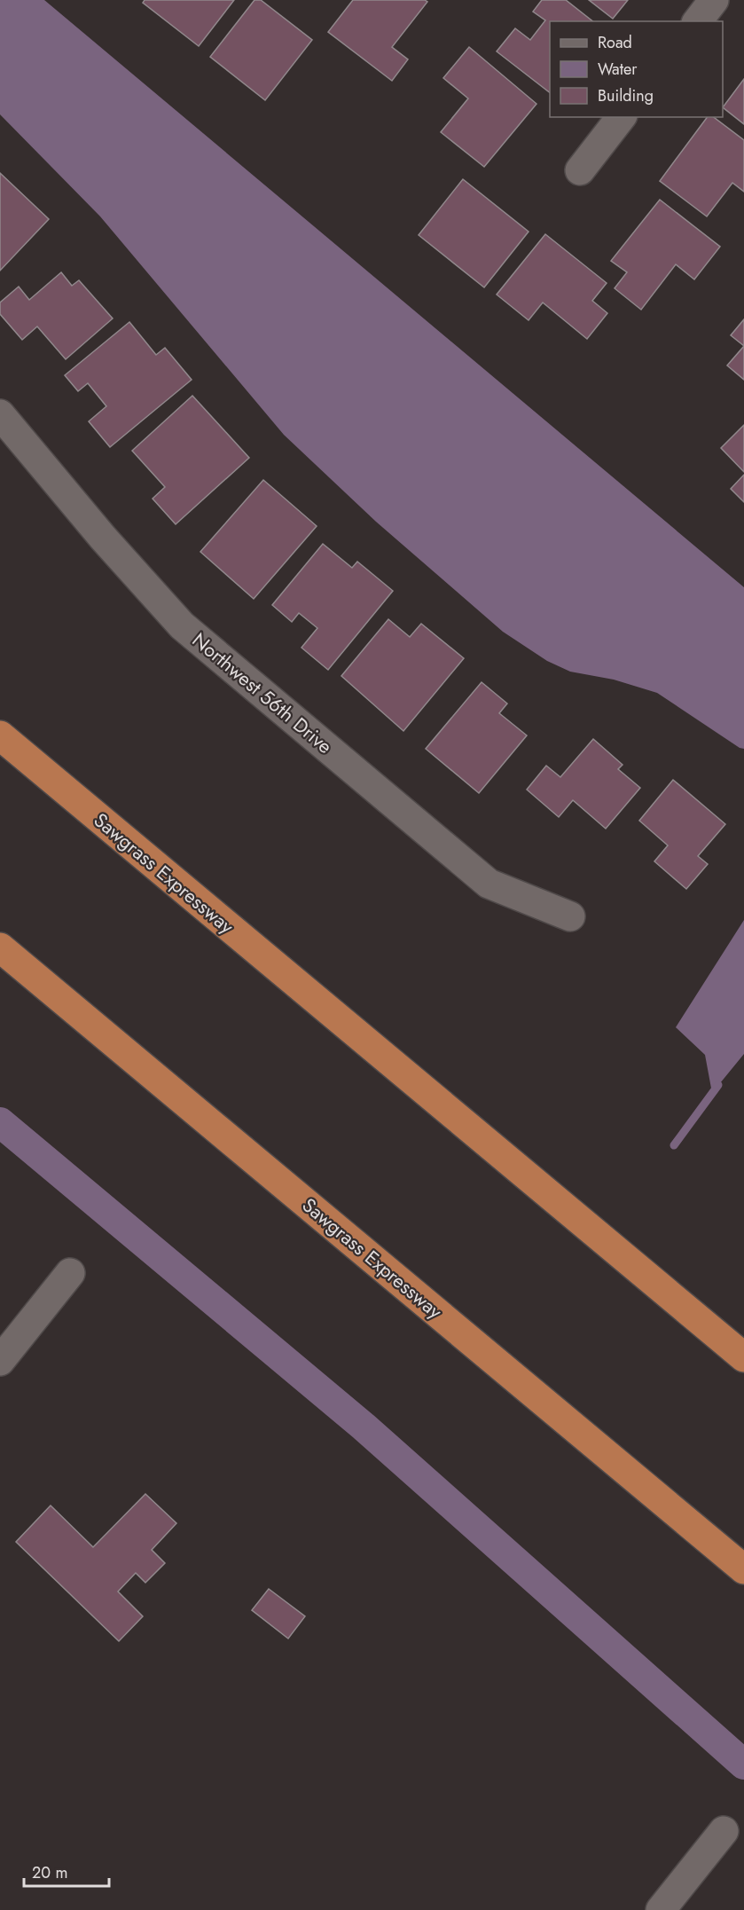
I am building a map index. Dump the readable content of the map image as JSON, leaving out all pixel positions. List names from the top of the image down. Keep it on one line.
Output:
{"streets":{"highway":["Sawgrass Expressway"],"street":["Northwest 56th Drive"]},"legend":["Road","Water","Building"],"scale_bar":"20 m"}
